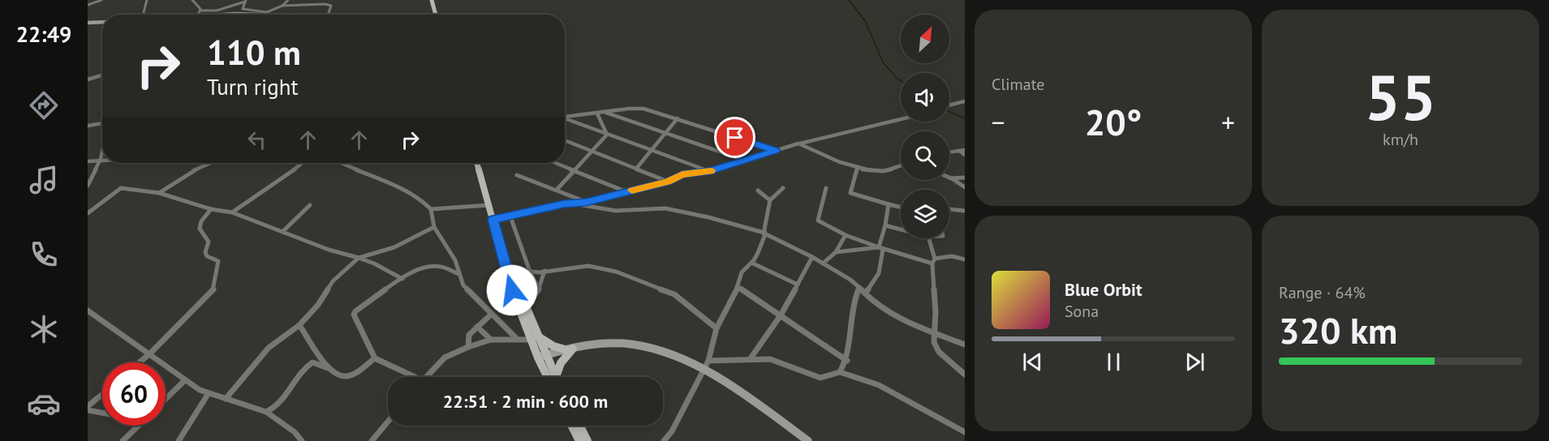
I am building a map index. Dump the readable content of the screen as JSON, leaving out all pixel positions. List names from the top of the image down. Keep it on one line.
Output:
{"north":"top right","page":{"tabs":"22:49","tile":["Climate",["55","km/h"],["Range · 64%","320 km"]],"turn":["110 m","Turn right"],"heat":["−","20°","+"],"song":["Blue Orbit","Sona"],"limit":"60","trip":"22:51 · 2 min · 600 m"}}
